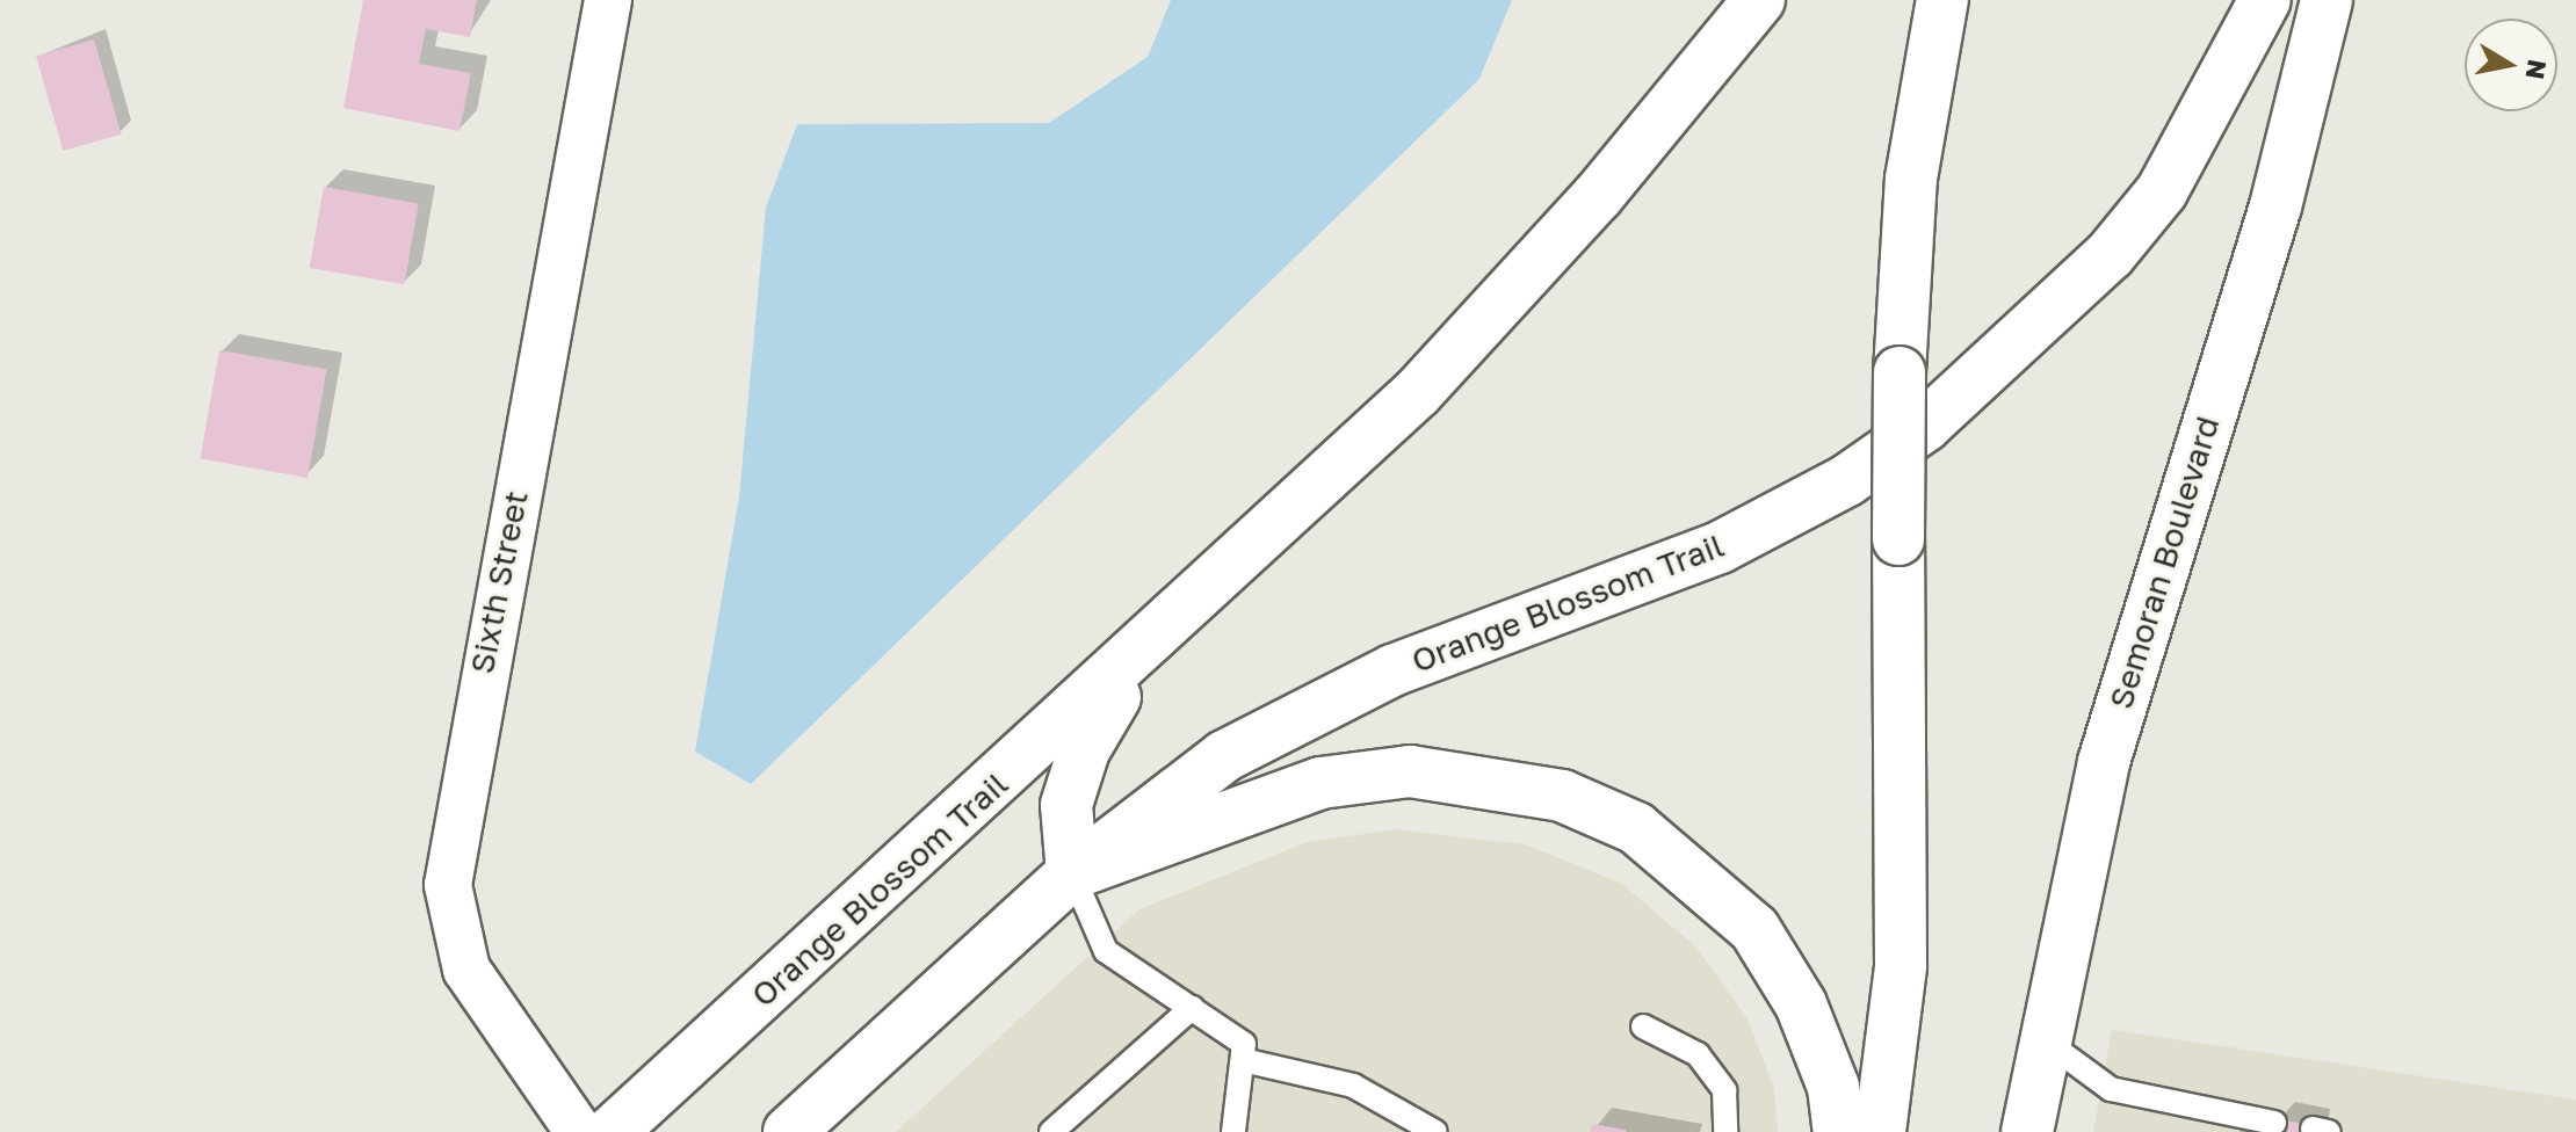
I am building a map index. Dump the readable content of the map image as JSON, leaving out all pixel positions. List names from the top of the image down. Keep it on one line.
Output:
{"streets":{"main road":["Semoran Boulevard","Orange Blossom Trail"],"street":["Sixth Street"]},"north":"right"}
